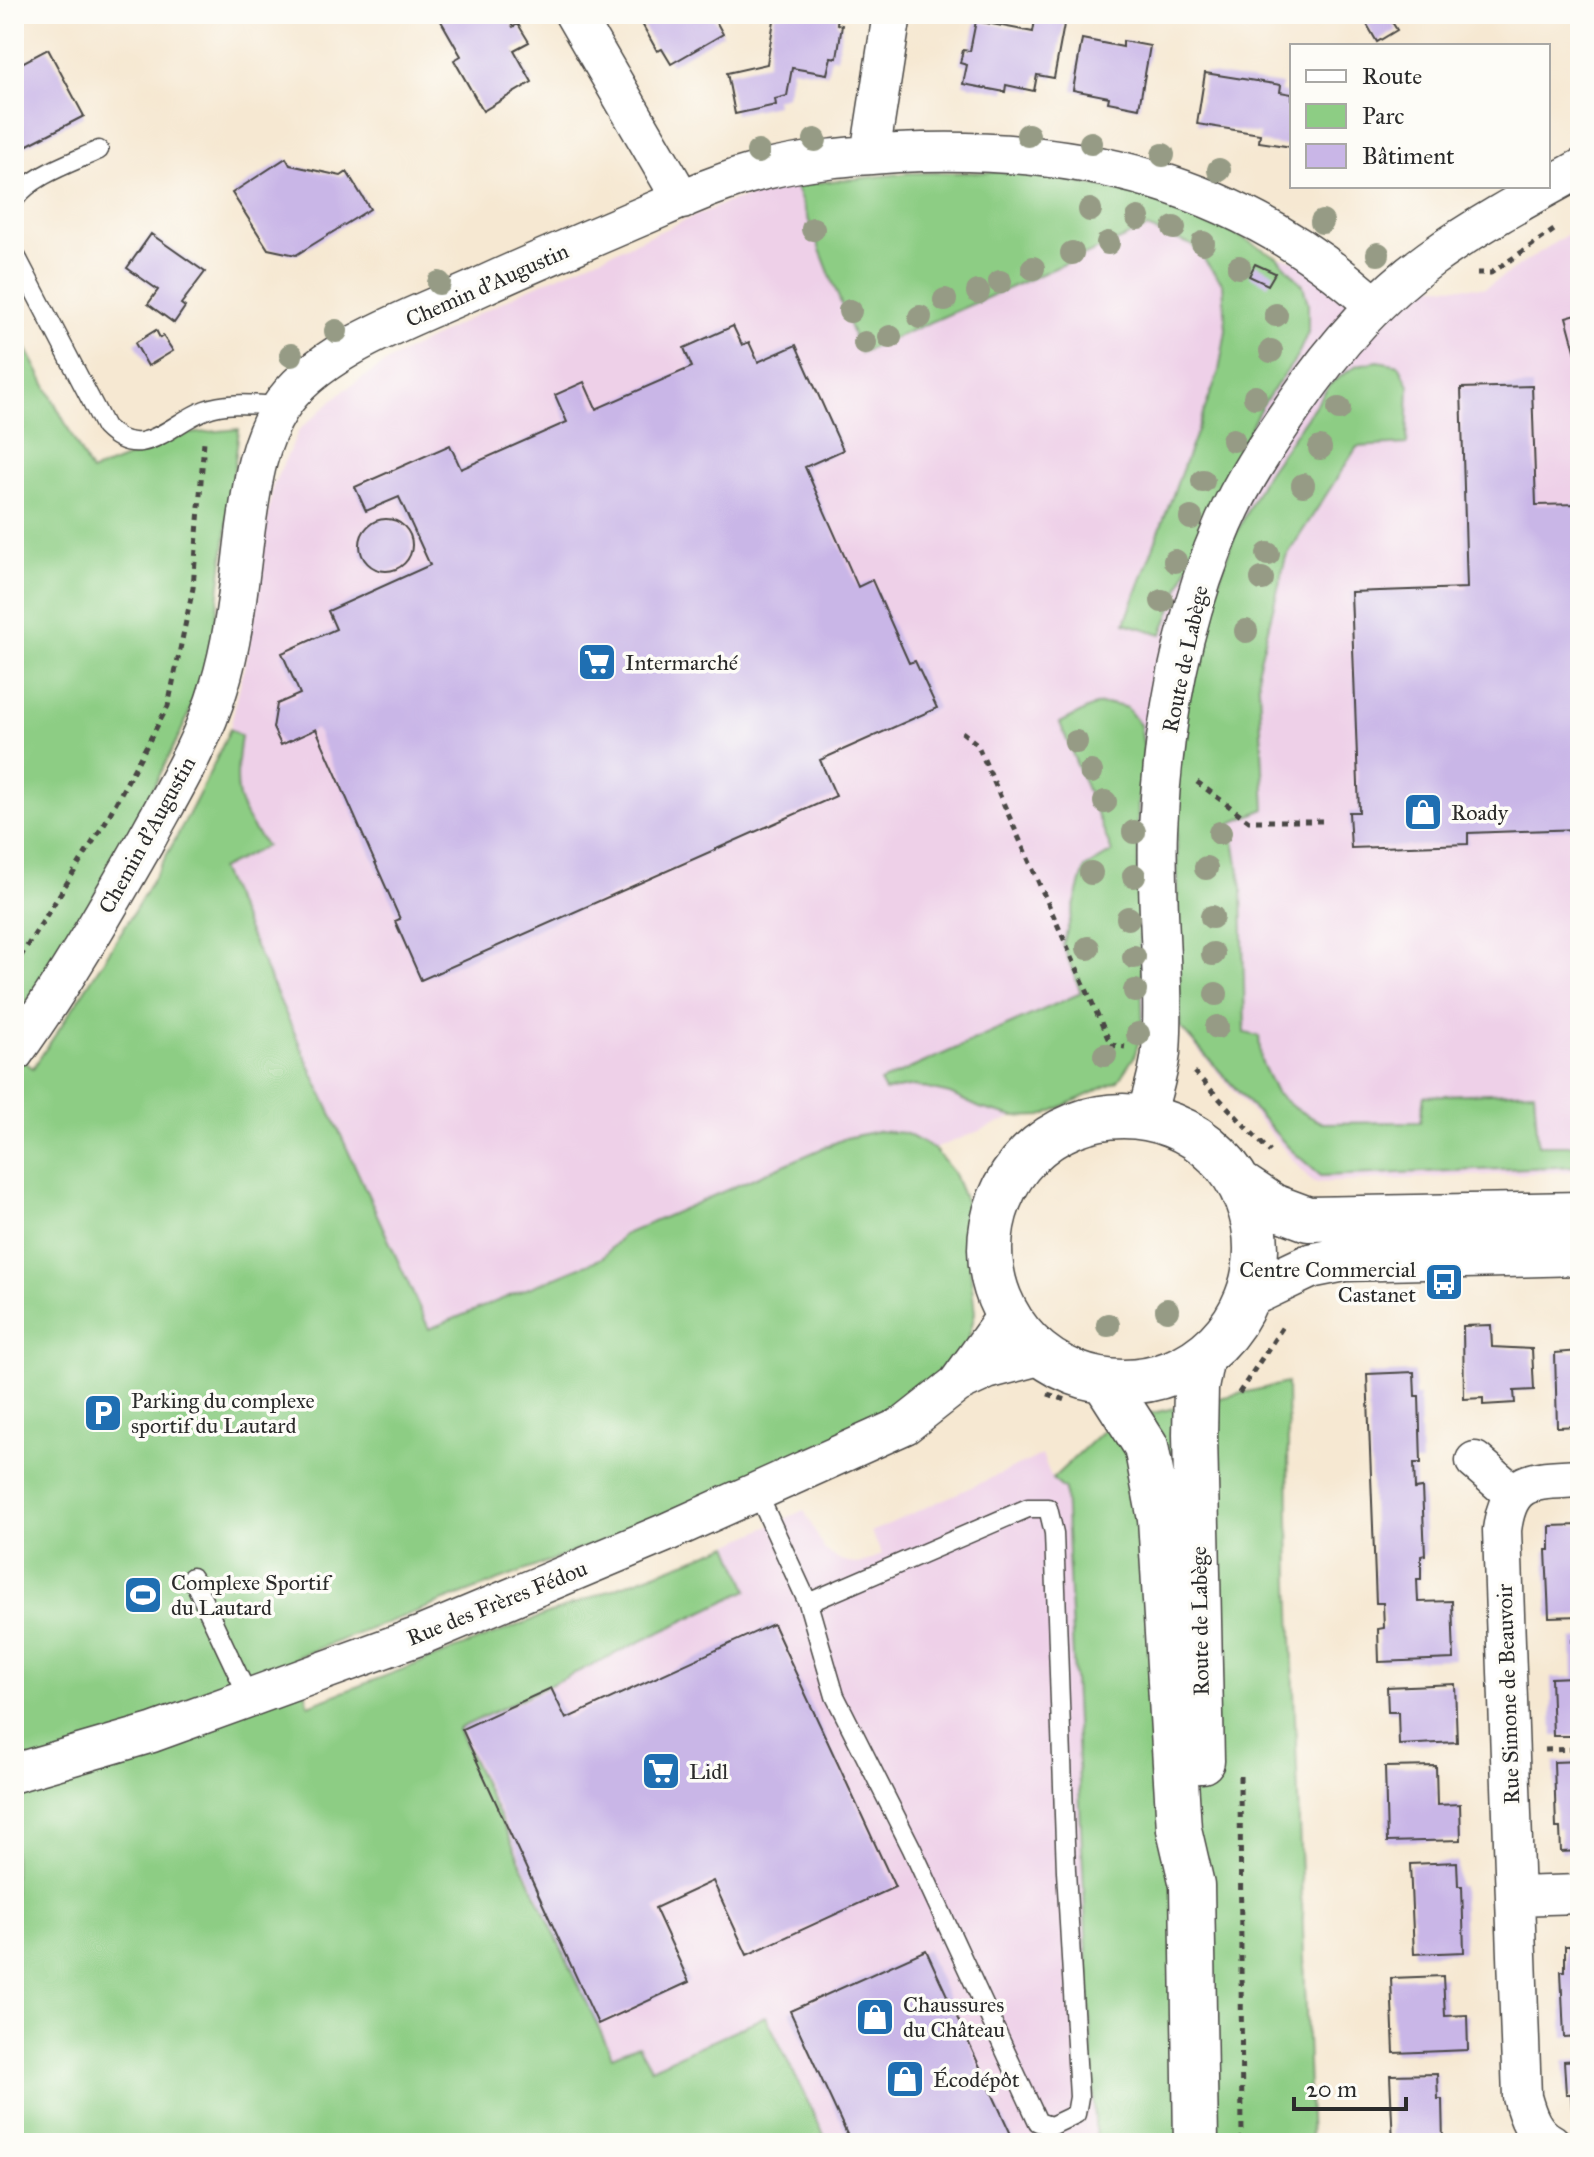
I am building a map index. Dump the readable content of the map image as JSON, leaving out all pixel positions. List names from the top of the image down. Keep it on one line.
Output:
{"streets":{"street":["Chemin d'Augustin","Route de Labège","Rue des Frères Fédou","Rue Simone de Beauvoir"]},"crossings":[["Chemin d'Augustin","Route de Labège"],["Route de Labège","Rue des Frères Fédou"]],"places":{"supermarket":["Intermarché","Lidl"],"shop":["Roady","Chaussures du Château","Écodépôt"],"bus stop":["Centre Commercial Castanet"],"parking":["Parking du complexe sportif du Lautard"],"sports":["Complexe Sportif du Lautard"]},"legend":["Route","Parc","Bâtiment"],"scale_bar":"20 m"}
